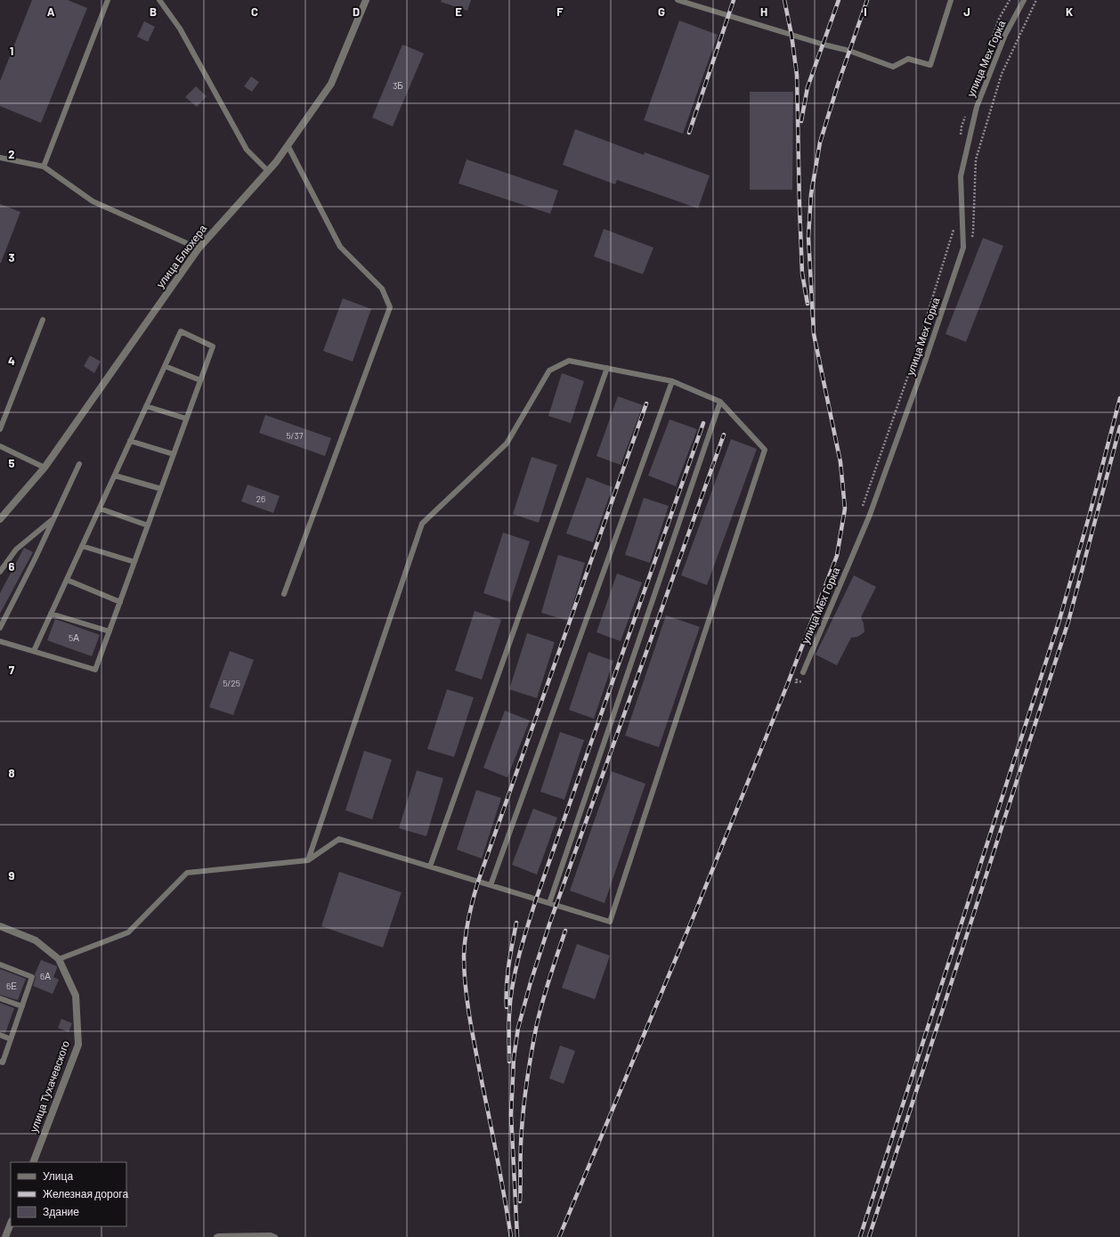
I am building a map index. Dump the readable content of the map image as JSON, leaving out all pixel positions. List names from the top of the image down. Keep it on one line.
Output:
{"streets":{"street":["улица Блюхера","улица Тухачевского"],"lane":["улица Мех Горка"]},"house_numbers":["3Б","5/37","26","5А","5/25","6А","6Е"],"legend":["Улица","Железная дорога","Здание"],"grid":{"columns":["A","B","C","D","E","F","G","H","I","J","K"],"rows":["1","2","3","4","5","6","7","8","9"]}}
